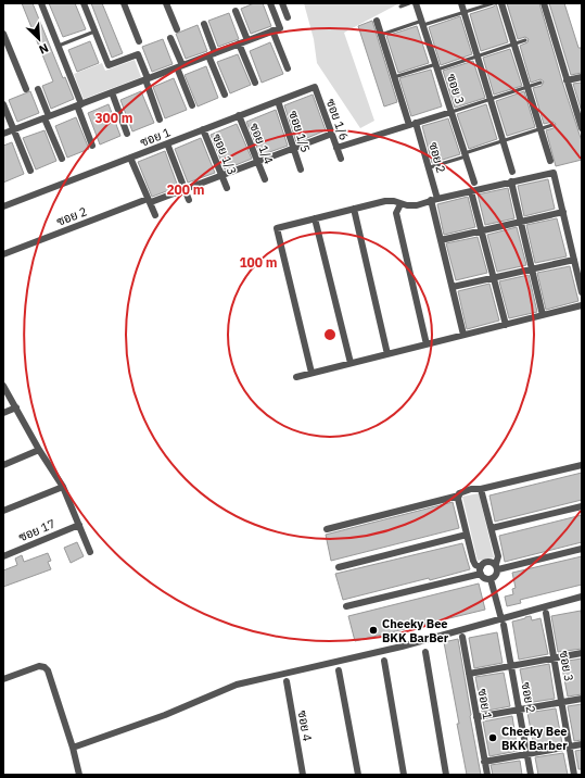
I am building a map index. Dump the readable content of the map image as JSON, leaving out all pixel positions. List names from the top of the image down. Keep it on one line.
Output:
{"streets":{"street":["ซอย 3","ซอย 1/6","ซอย 1/5","ซอย 1","ซอย 1/4","ซอย 1/3","ซอย 2","ซอย 17","ซอย 4"]},"crossings":[["ซอย 1/6","ซอย 1"],["ซอย 1/6","ซอย 2"],["ซอย 1/5","ซอย 1"],["ซอย 1/5","ซอย 2"],["ซอย 1","ซอย 1/4"],["ซอย 1","ซอย 1/3"],["ซอย 1/4","ซอย 2"],["ซอย 1/3","ซอย 2"]],"places":["Cheeky Bee BKK BarBer","Cheeky Bee BKK Barber"],"north":"bottom right","rings":["300 m","200 m","100 m"]}
